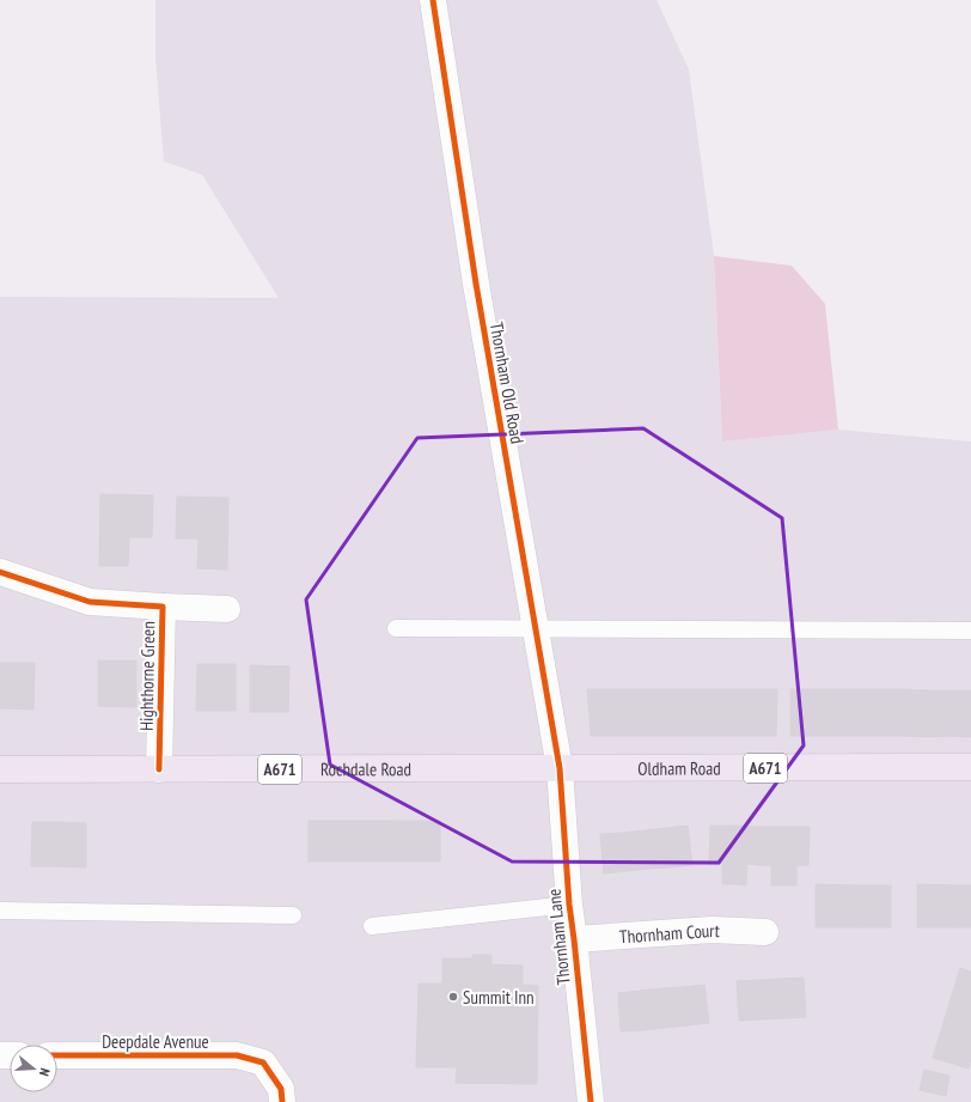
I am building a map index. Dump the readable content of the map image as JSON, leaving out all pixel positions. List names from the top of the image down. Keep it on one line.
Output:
{"streets":{"main road":["Oldham Road","A671","Rochdale Road"],"street":["Thornham Old Road","Highthorne Green","Thornham Court","Thornham Lane","Deepdale Avenue"]},"crossings":[["Thornham Old Road","Oldham Road"],["Thornham Old Road","Rochdale Road"],["Thornham Old Road","Thornham Lane"],["Highthorne Green","Rochdale Road"],["Oldham Road","Rochdale Road"],["Oldham Road","Thornham Lane"],["Rochdale Road","Thornham Lane"],["Thornham Court","Thornham Lane"]],"places":["Summit Inn"],"north":"right"}
